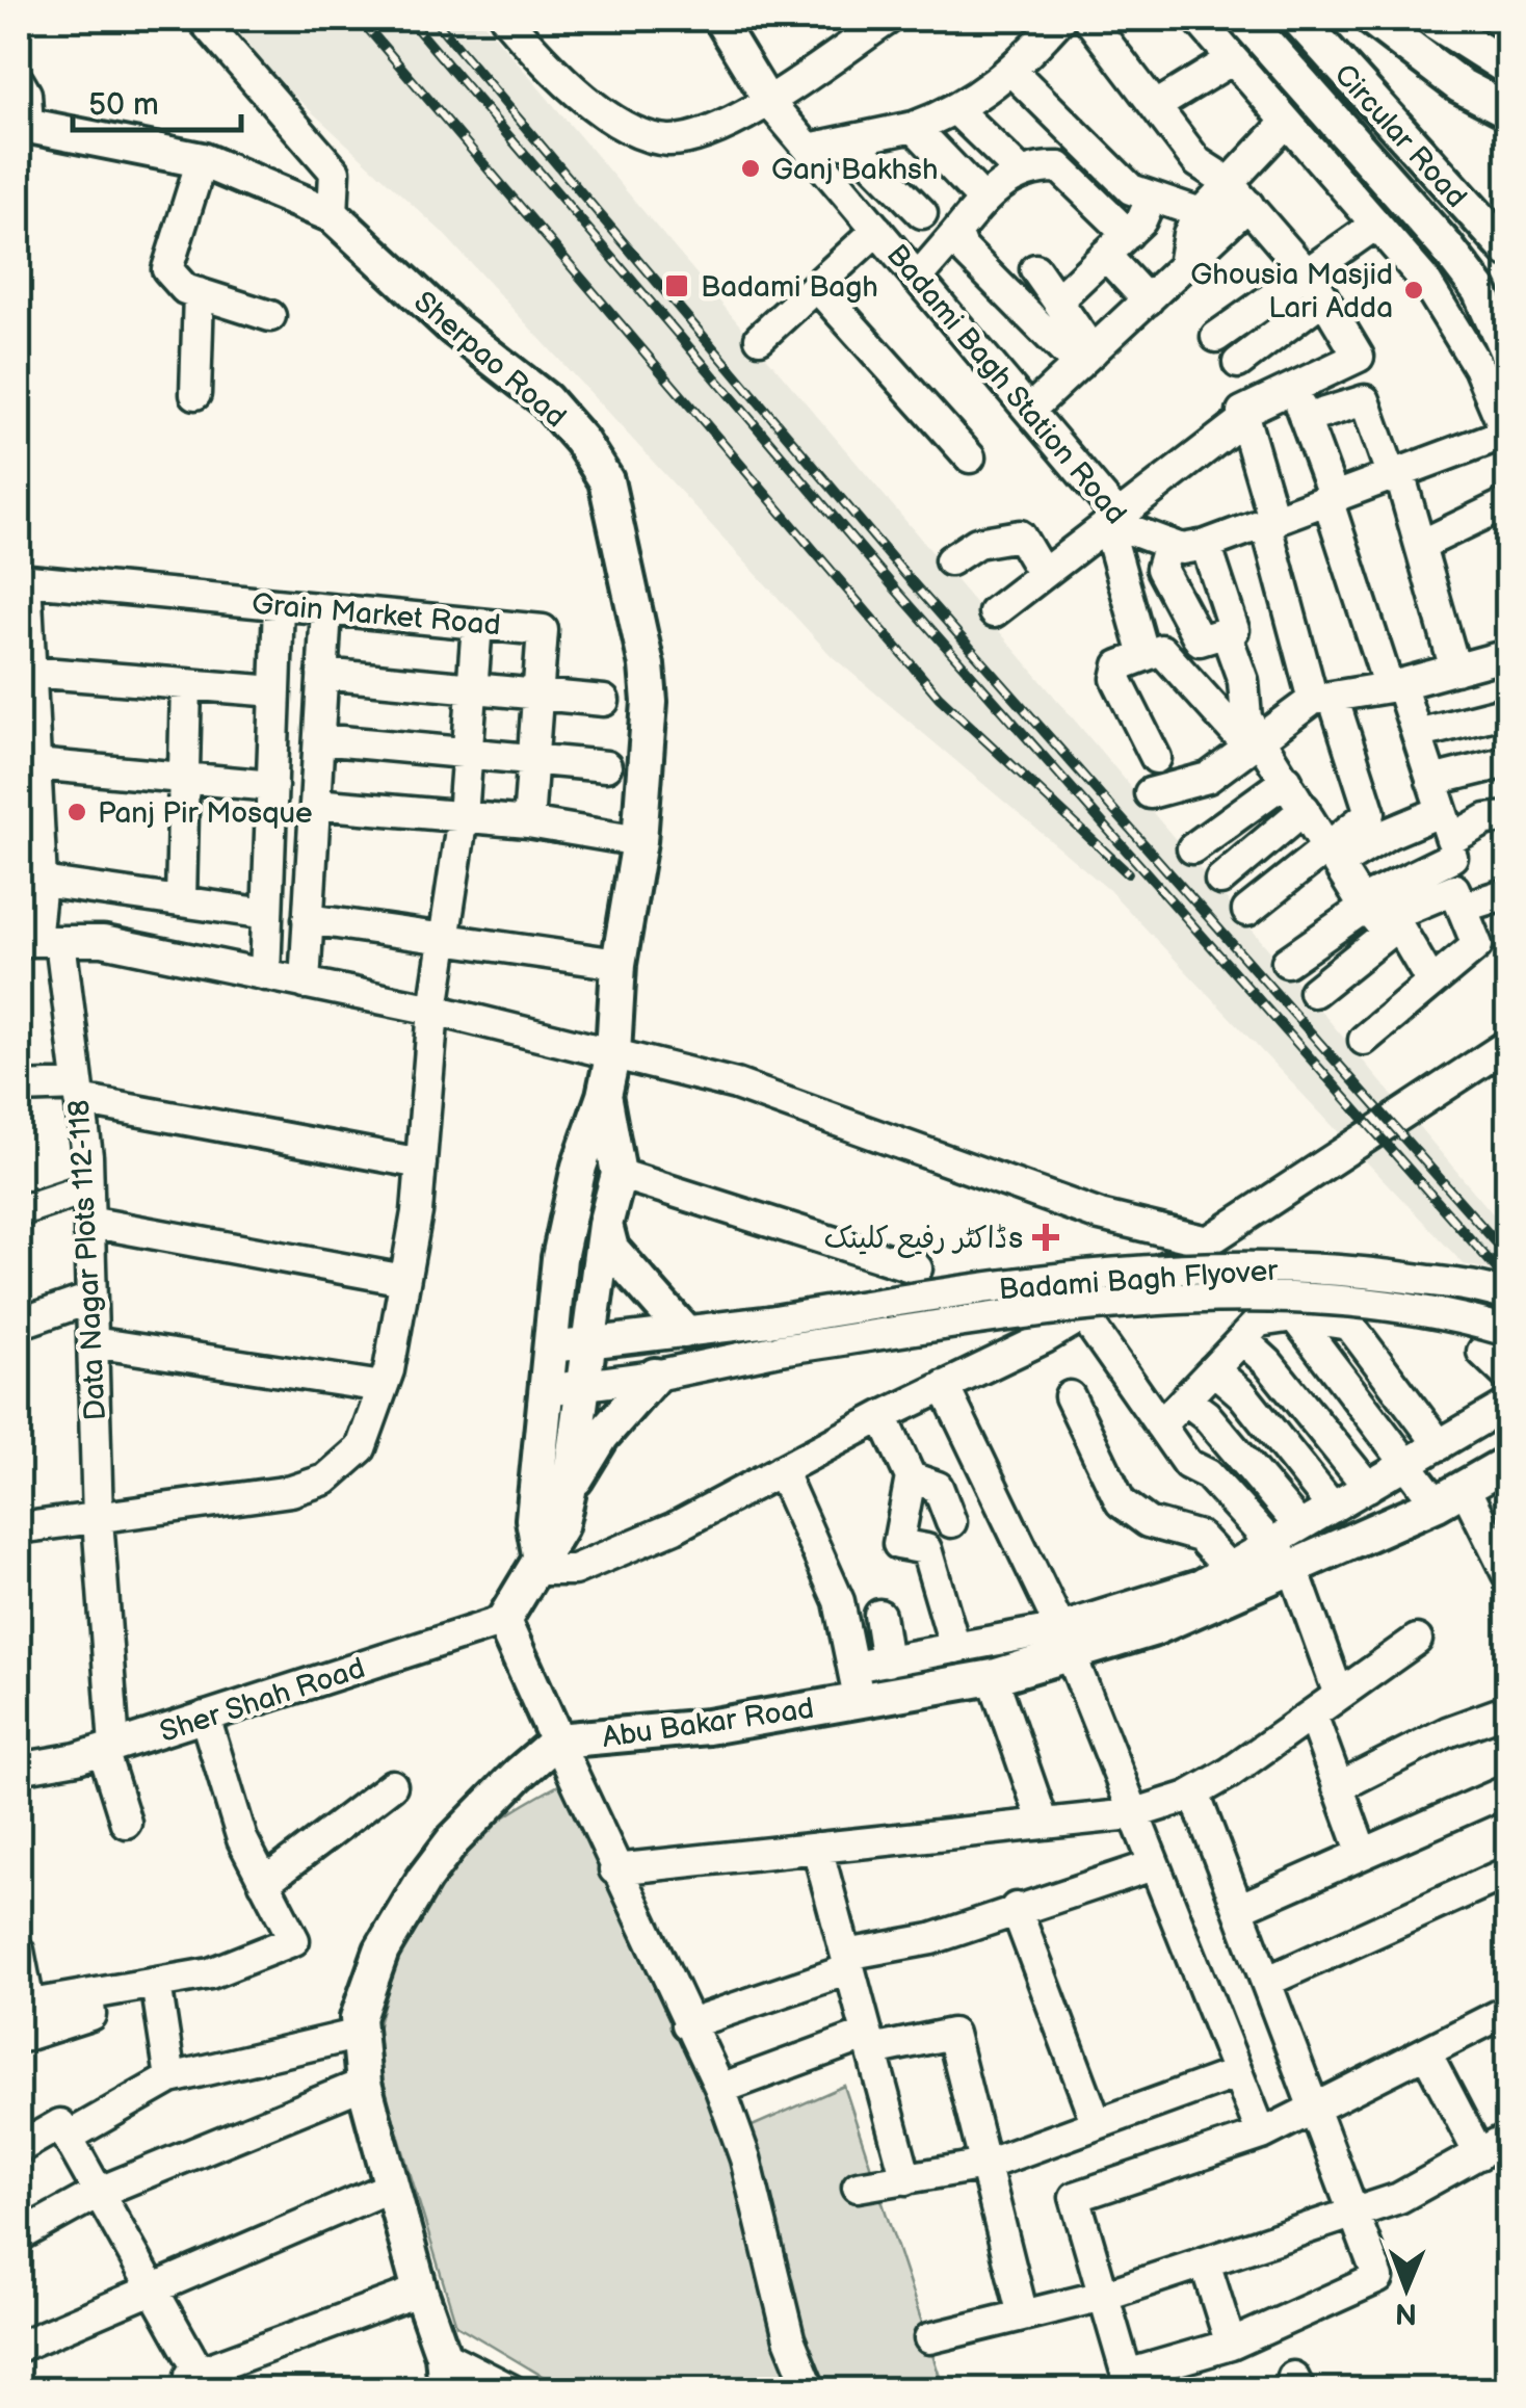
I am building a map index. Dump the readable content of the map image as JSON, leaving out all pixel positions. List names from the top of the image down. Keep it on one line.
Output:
{"streets":{"main road":["Circular Road","Sherpao Road","Abu Bakar Road"],"street":["Badami Bagh Station Road","Grain Market Road","Data Nagar Plots 112-118","Badami Bagh Flyover","Sher Shah Road"]},"crossings":[["Sherpao Road","Badami Bagh Flyover"],["Grain Market Road","Data Nagar Plots 112-118"],["Data Nagar Plots 112-118","Sher Shah Road"]],"places":{"other":["Ganj Bakhsh","Ghousia Masjid Lari Adda","Panj Pir Mosque"],"transit":["Badami Bagh"],"health":["ڈاکٹر رفیع کلینکs"]},"scale_bar":"50 m","north":"bottom"}
